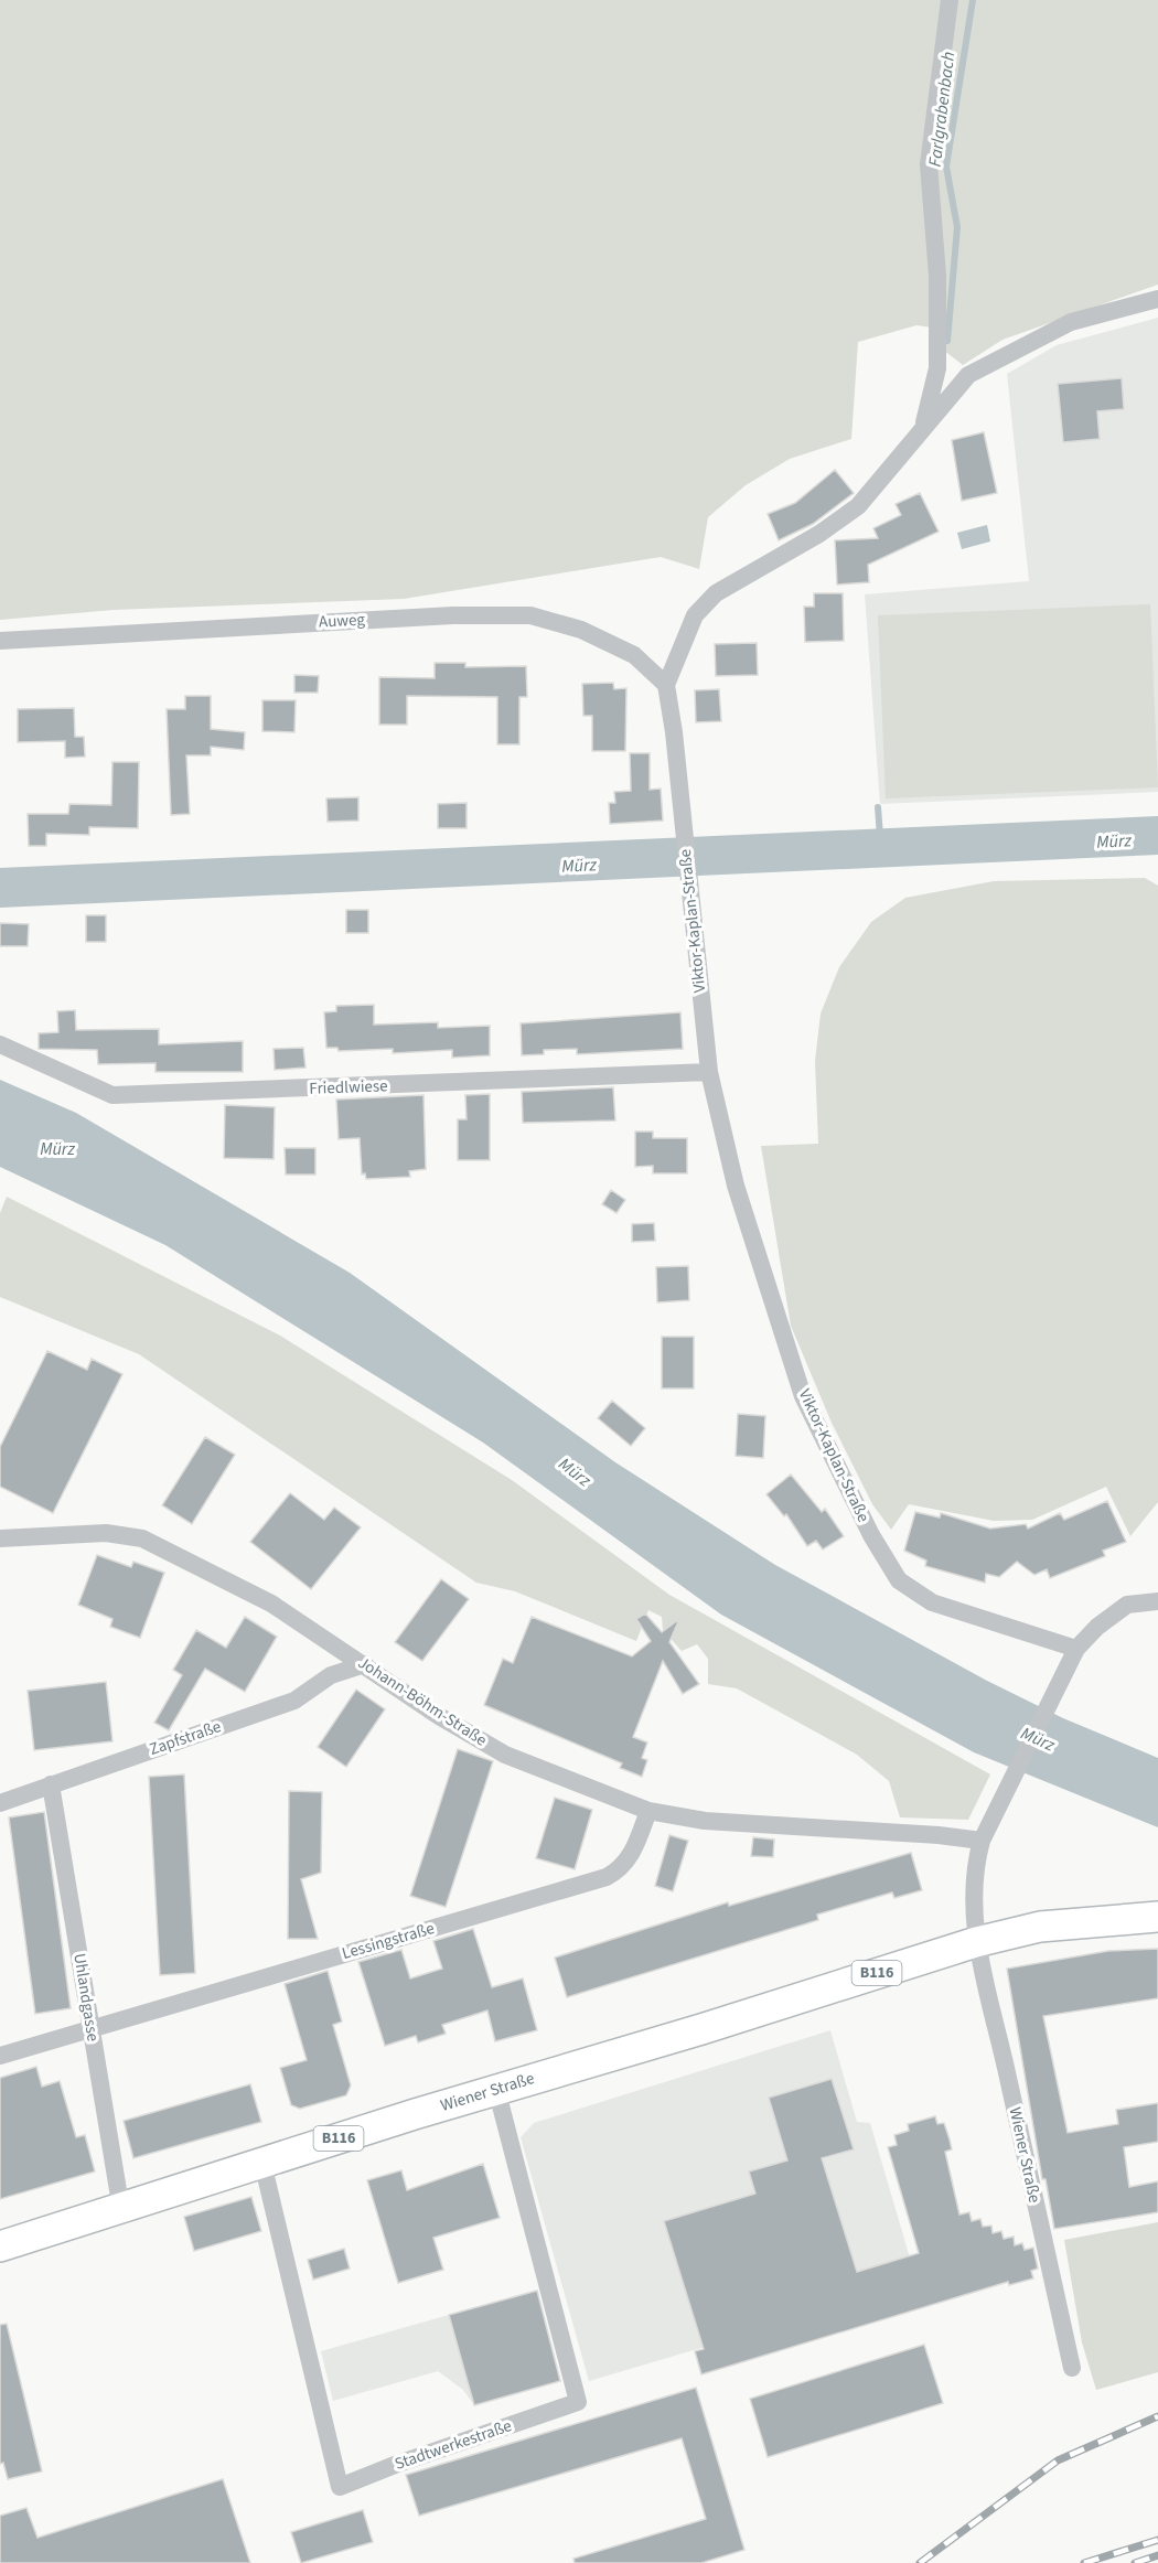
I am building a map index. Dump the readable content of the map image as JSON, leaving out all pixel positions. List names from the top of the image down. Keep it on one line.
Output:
{"streets":{"main road":["B116","Wiener Straße"],"street":["Auweg","Viktor-Kaplan-Straße","Friedlwiese","Johann-Böhm-Straße","Zapfstraße","Lessingstraße","Uhlandgasse","Stadtwerkestraße"]},"crossings":[["Auweg","Viktor-Kaplan-Straße"],["Viktor-Kaplan-Straße","Friedlwiese"],["Johann-Böhm-Straße","Zapfstraße"],["Johann-Böhm-Straße","Lessingstraße"],["Zapfstraße","Uhlandgasse"],["Lessingstraße","Uhlandgasse"],["Uhlandgasse","Wiener Straße"],["Wiener Straße","Stadtwerkestraße"]],"water":["Farlgrabenbach","Mürz"]}
